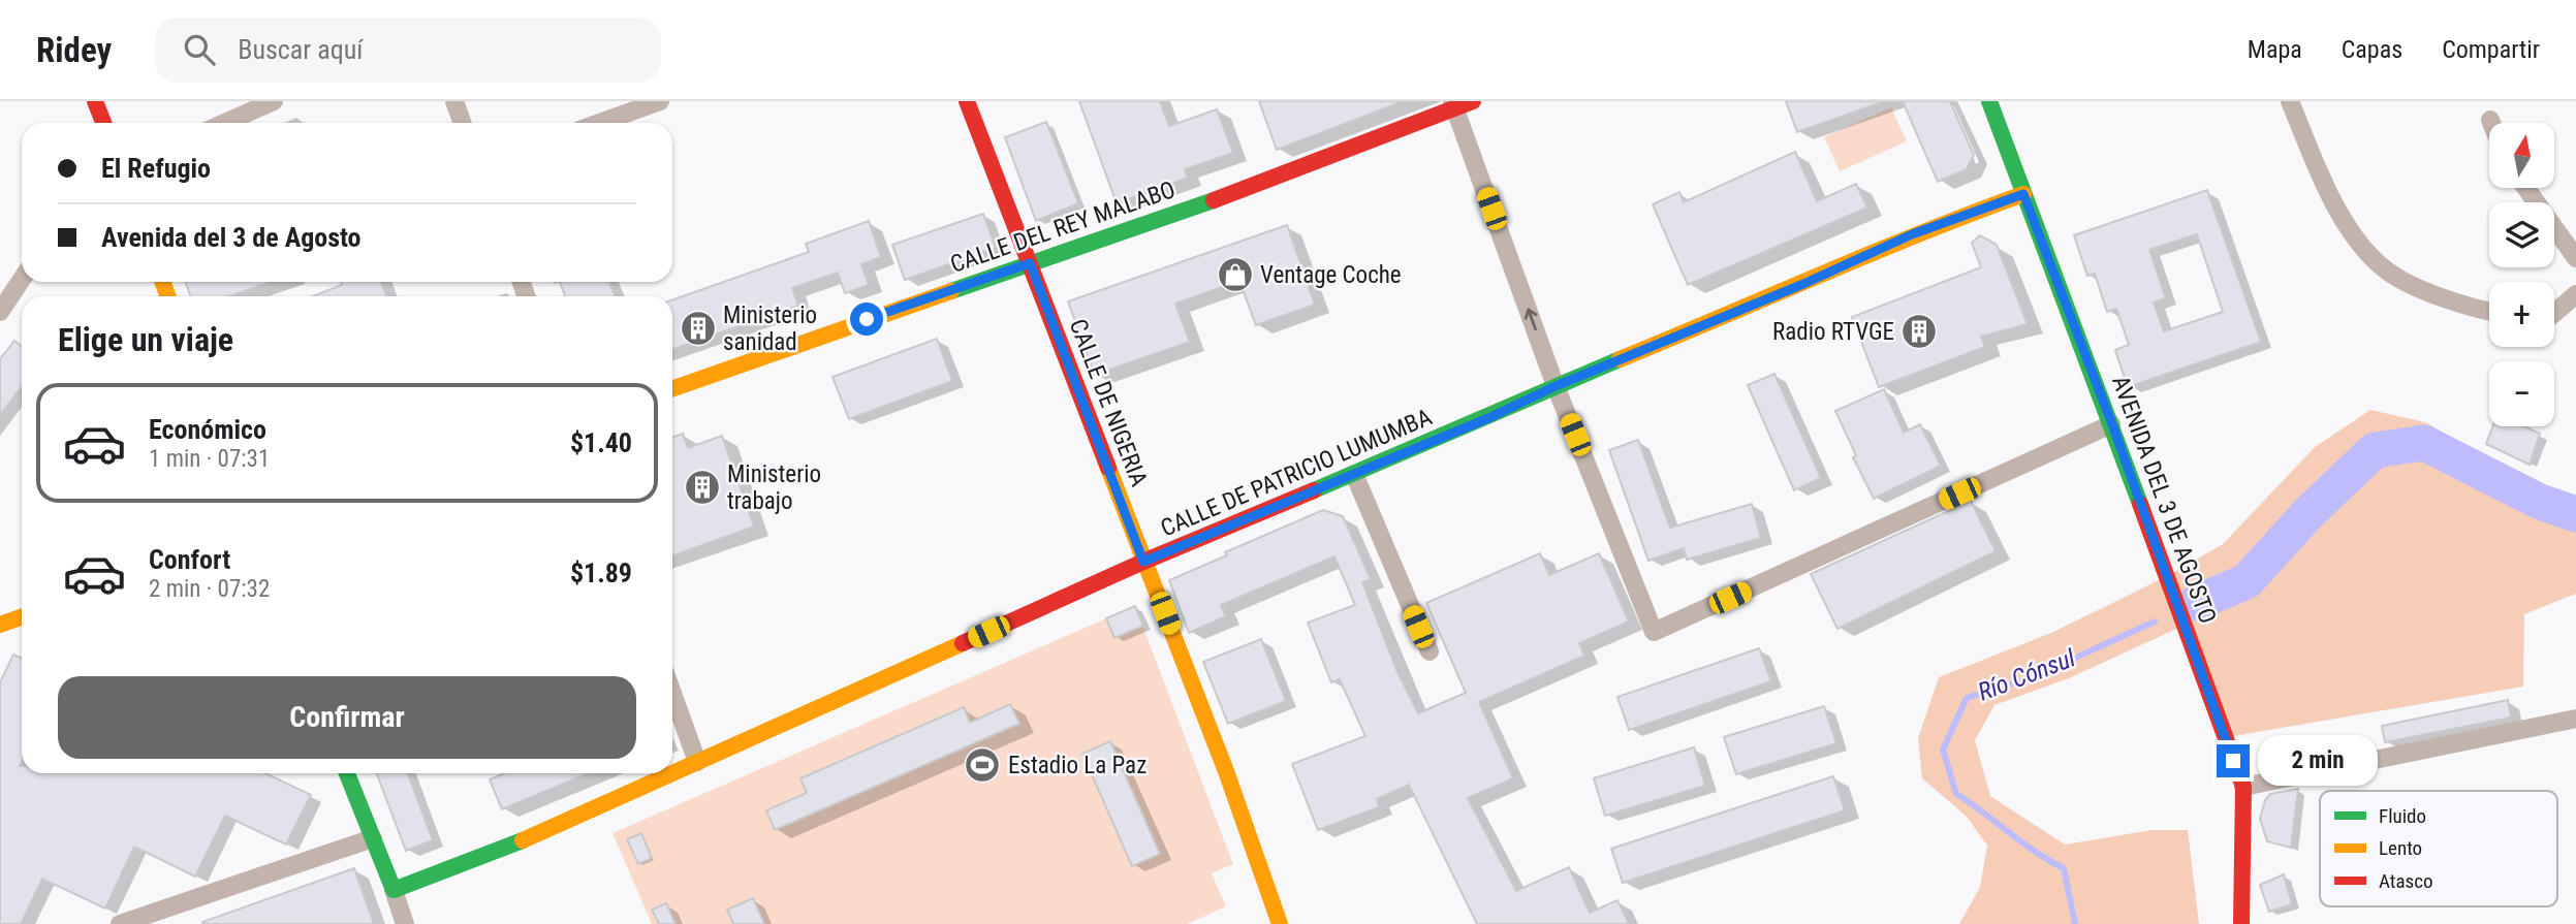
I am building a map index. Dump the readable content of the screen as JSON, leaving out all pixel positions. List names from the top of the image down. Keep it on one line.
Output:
{"streets":{"street":["CALLE DEL REY MALABO","CALLE DE NIGERIA","CALLE DE PATRICIO LUMUMBA","AVENIDA DEL 3 DE AGOSTO"]},"crossings":[["CALLE DEL REY MALABO","CALLE DE NIGERIA"],["CALLE DE NIGERIA","CALLE DE PATRICIO LUMUMBA"],["CALLE DE PATRICIO LUMUMBA","AVENIDA DEL 3 DE AGOSTO"]],"water":["Río Cónsul"],"places":{"shop":["Ventage Coche"],"building":["Ministerio sanidad","Radio RTVGE","Ministerio trabajo"],"sports":["Estadio La Paz"]},"legend":["Fluido","Lento","Atasco"],"north":"top","page":{"header":"Ridey","search":"Buscar aquí","nav":["Mapa","Capas","Compartir"],"map_buttons":["+","−"],"banner":["El Refugio","Avenida del 3 de Agosto"],"heading":"Elige un viaje","list":[{"name":"Económico","note":"1 min · 07:31","value":"$1.40"},{"name":"Confort","note":"2 min · 07:32","value":"$1.89"}],"buttons":"Confirmar","bubble":"2 min"}}
